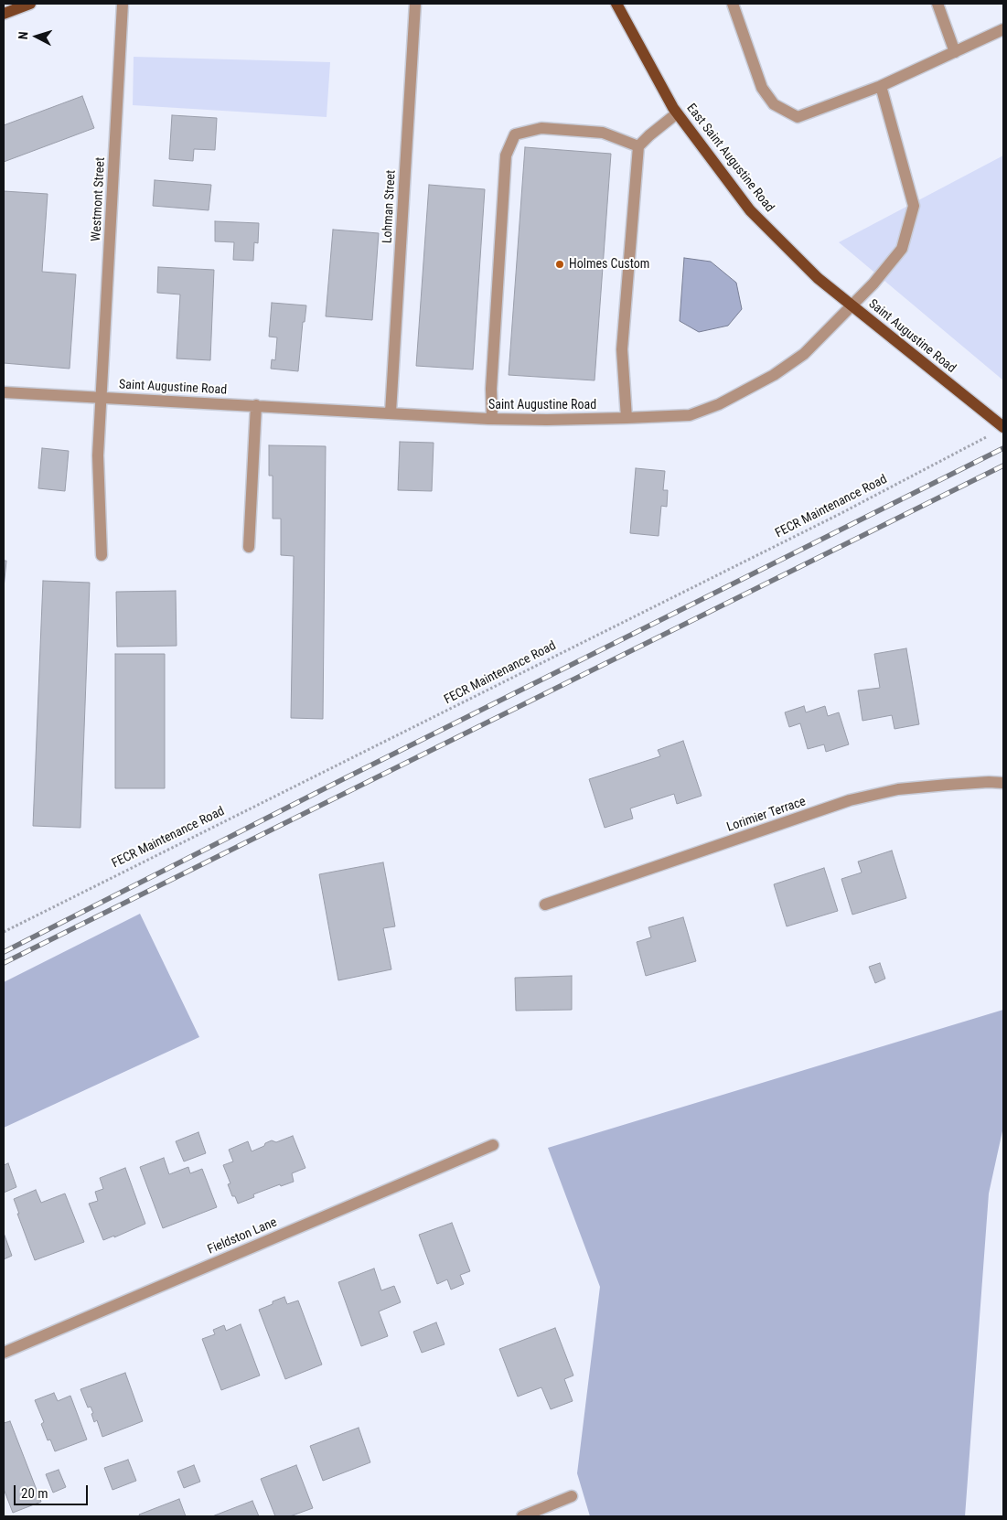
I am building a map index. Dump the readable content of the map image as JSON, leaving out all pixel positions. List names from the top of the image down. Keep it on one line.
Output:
{"streets":{"main road":["East Saint Augustine Road","Saint Augustine Road"],"street":["Westmont Street","Lohman Street","Lorimier Terrace","Fieldston Lane"],"path":["FECR Maintenance Road"]},"crossings":[["East Saint Augustine Road","Saint Augustine Road"],["Westmont Street","Saint Augustine Road"],["Lohman Street","Saint Augustine Road"]],"places":["Holmes Custom"],"scale_bar":"20 m","north":"left"}
